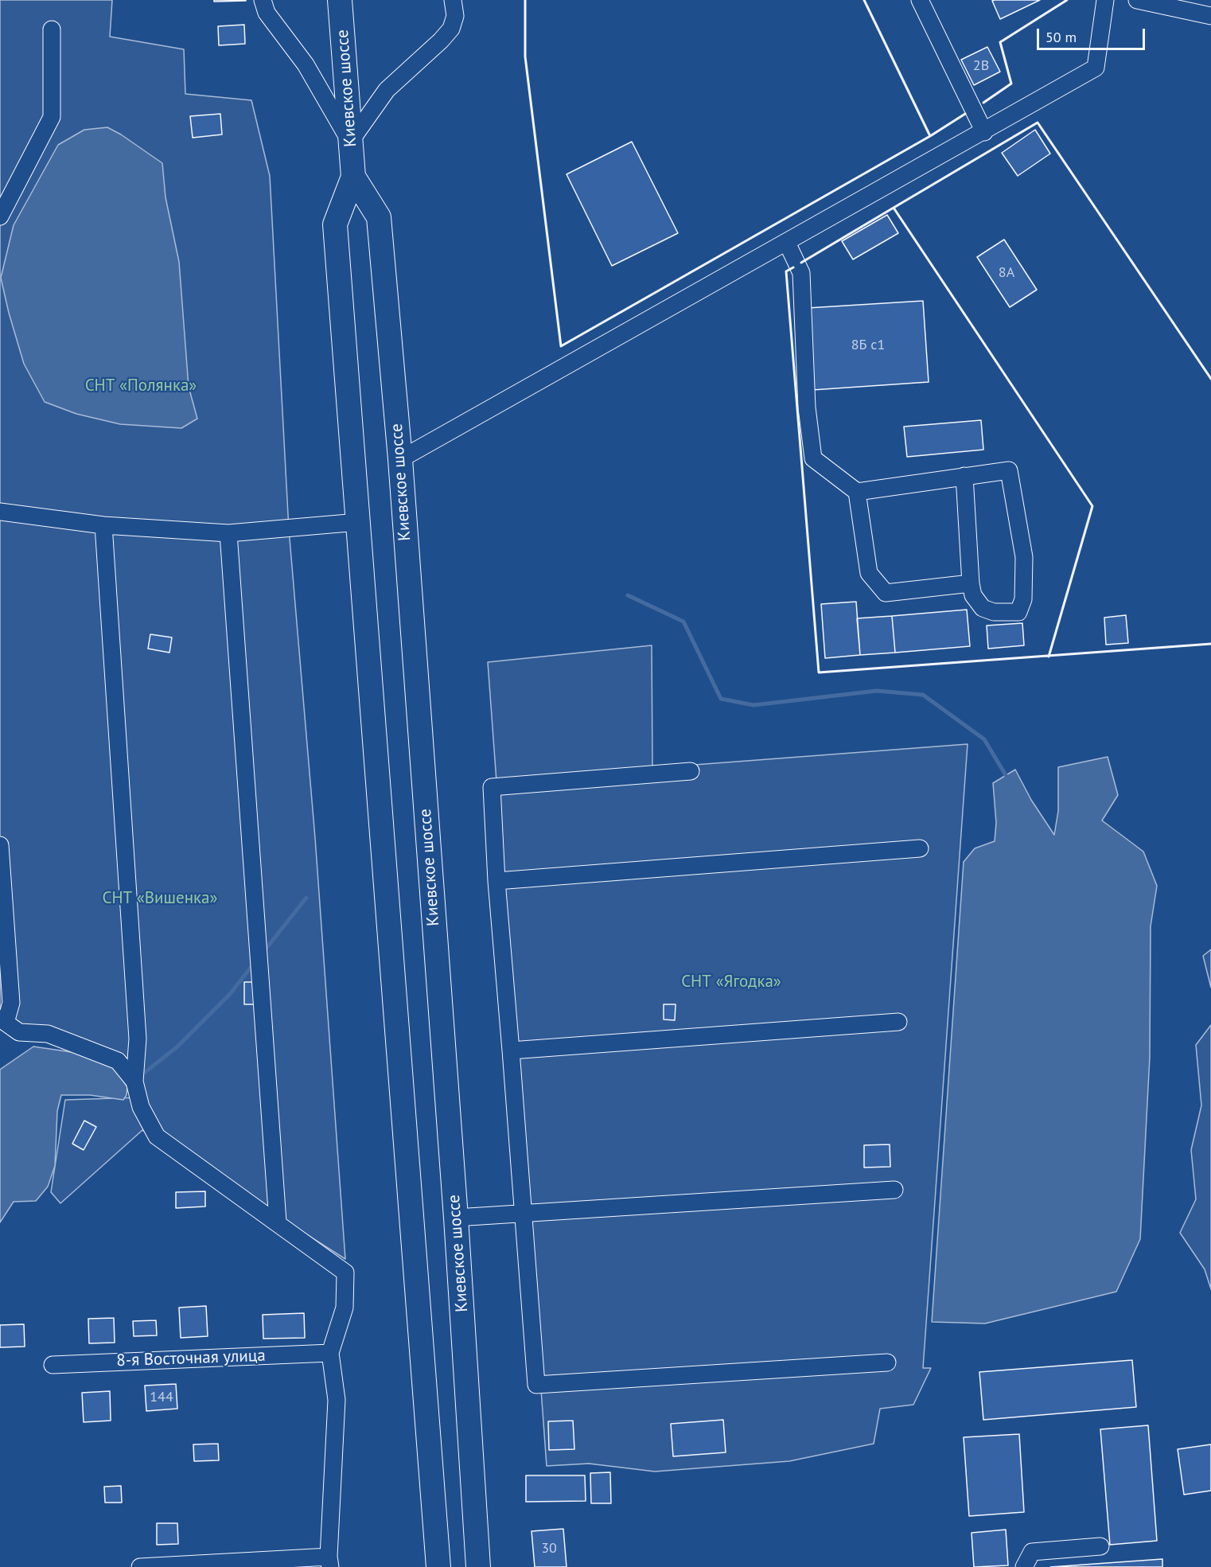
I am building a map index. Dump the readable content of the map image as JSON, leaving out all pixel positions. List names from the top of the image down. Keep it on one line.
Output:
{"streets":{"highway":["Киевское шоссе"],"street":["8-я Восточная улица"]},"parks":["СНТ «Полянка»","СНТ «Вишенка»","СНТ «Ягодка»"],"house_numbers":["2В","8А","8Б с1","144","30"],"scale_bar":"50 m"}
